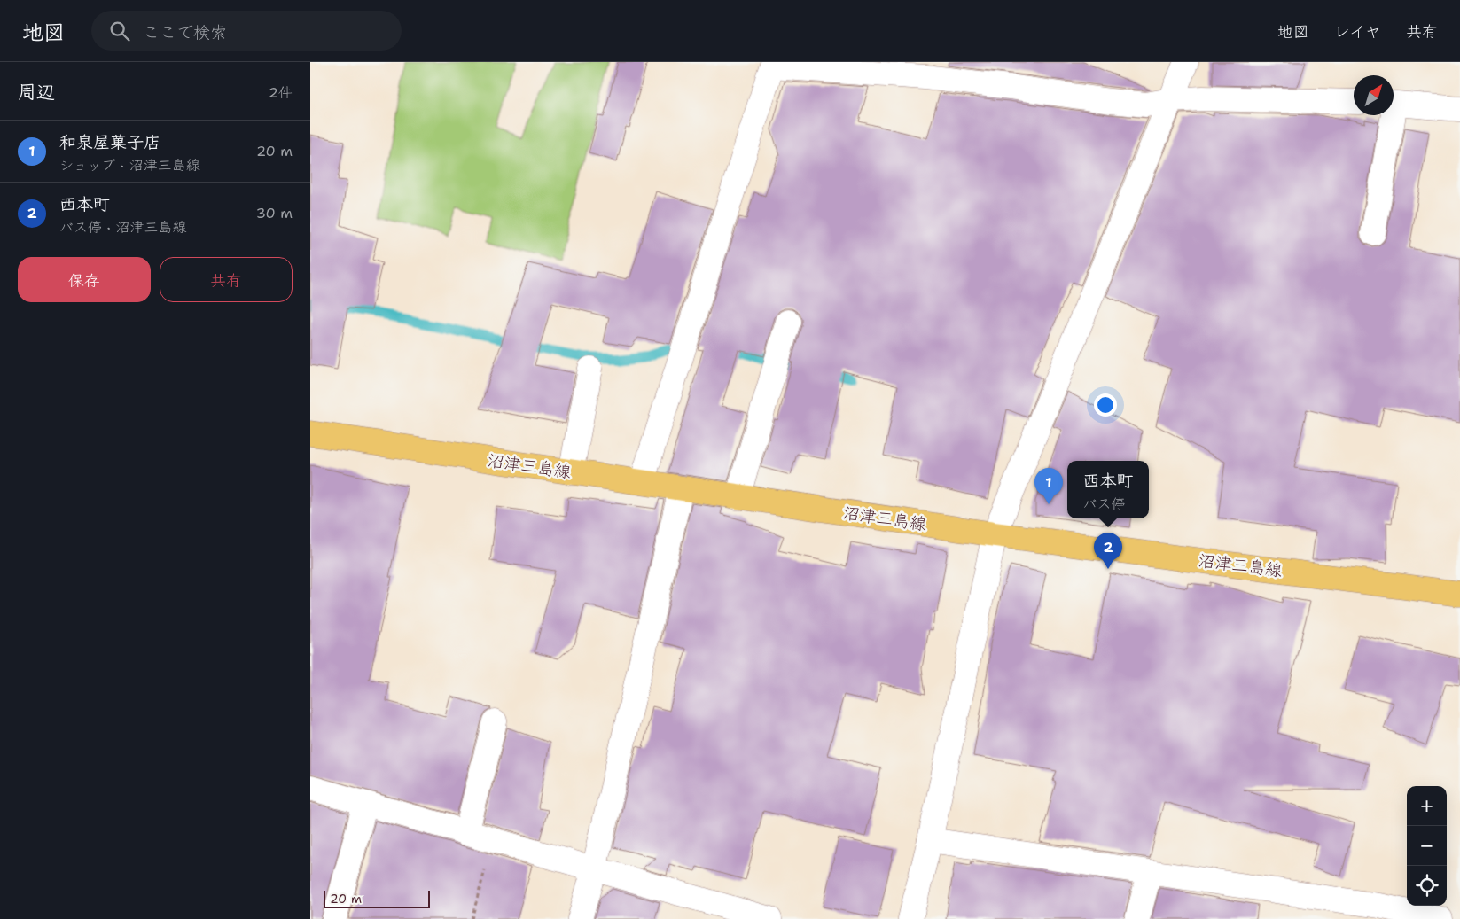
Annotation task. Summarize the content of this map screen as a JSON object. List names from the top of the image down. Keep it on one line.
{"streets":{"main road":["沼津三島線"]},"scale_bar":"20 m","north":"top right","page":{"header":"地図","search":"ここで検索","nav":["地図","レイヤ","共有"],"heading":["周辺","2件"],"list":[{"mark":"1","name":"和泉屋菓子店","note":"ショップ · 沼津三島線","value":"20 m"},{"mark":"2","name":"西本町","note":"バス停 · 沼津三島線","value":"30 m"}],"buttons":["保存","共有"],"popup":["西本町","バス停"],"pins":["1","2"],"map_buttons":["+","−"],"scale":"20 m"}}
